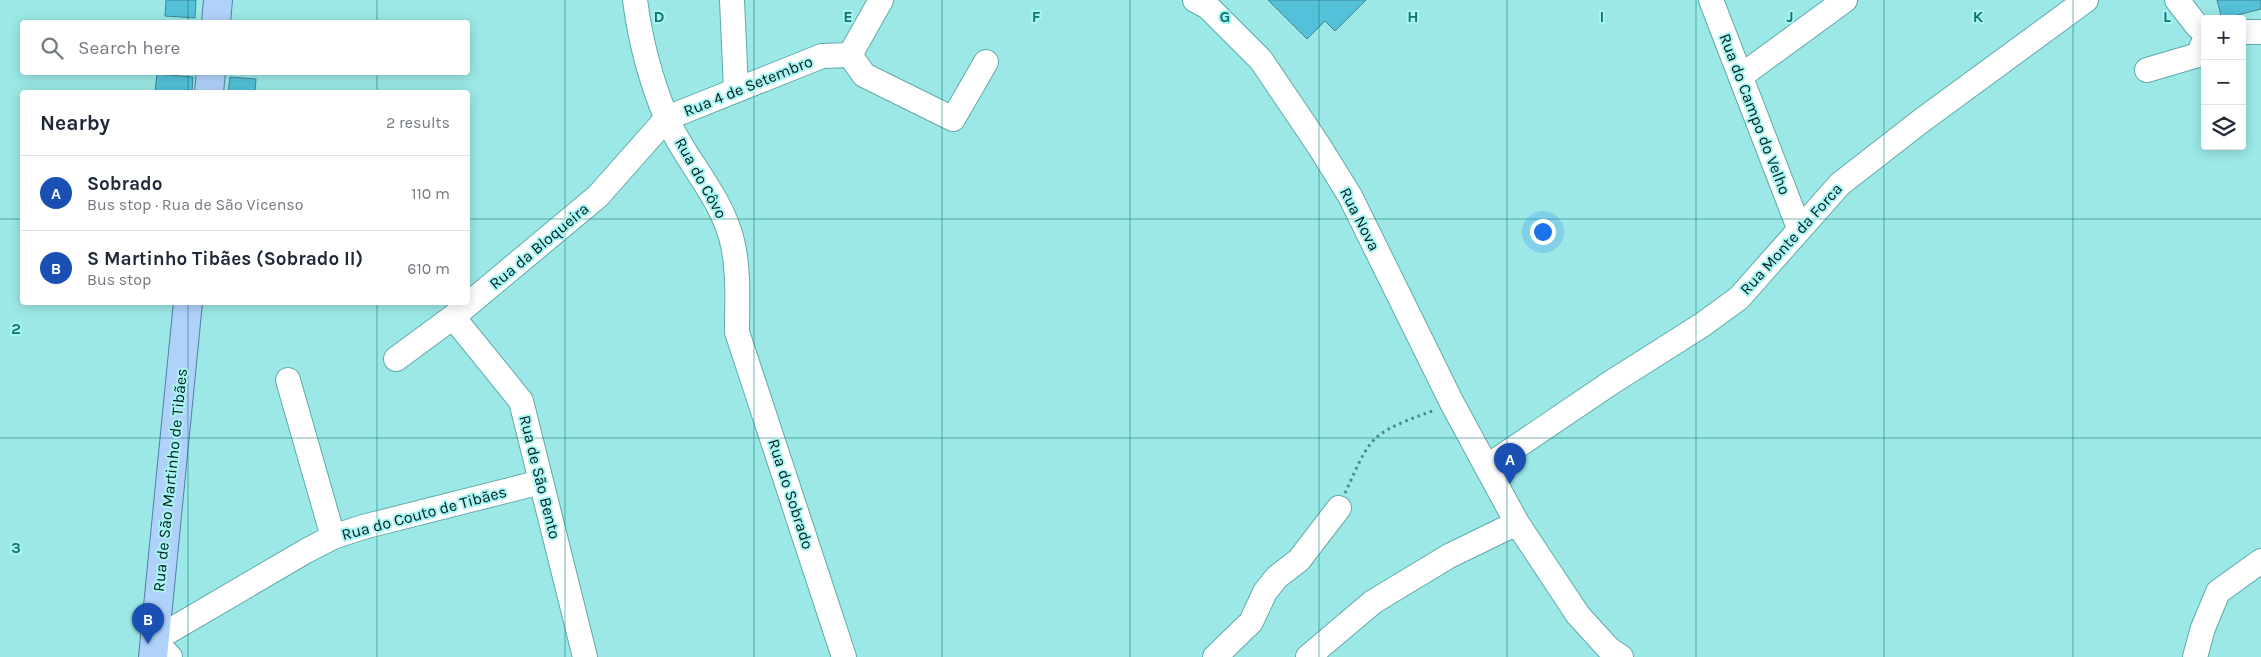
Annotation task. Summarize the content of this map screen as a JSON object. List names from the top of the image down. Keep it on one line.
{"streets":{"main road":["Rua de São Martinho de Tibães"],"street":["Rua 4 de Setembro","Rua do Campo do Velho","Rua do Côvo","Rua Nova","Rua Monte da Forca","Rua da Bloqueira","Rua de São Bento","Rua do Sobrado","Rua do Couto de Tibães"]},"crossings":[["Rua 4 de Setembro","Rua do Côvo"],["Rua 4 de Setembro","Rua da Bloqueira"],["Rua do Campo do Velho","Rua Monte da Forca"],["Rua do Côvo","Rua da Bloqueira"],["Rua do Côvo","Rua do Sobrado"],["Rua Nova","Rua Monte da Forca"],["Rua da Bloqueira","Rua de São Bento"],["Rua de São Bento","Rua do Couto de Tibães"],["Rua de São Martinho de Tibães","Rua do Couto de Tibães"]],"page":{"map_buttons":["+","−"],"search":"Search here","heading":["Nearby","2 results"],"list":[{"mark":"A","name":"Sobrado","note":"Bus stop · Rua de São Vicenso","value":"110 m"},{"mark":"B","name":"S Martinho Tibães (Sobrado II)","note":"Bus stop","value":"610 m"}],"pins":["A","B"]},"grid":{"columns":["D","E","F","G","H","I","J","K","L"],"rows":["2","3"]}}
